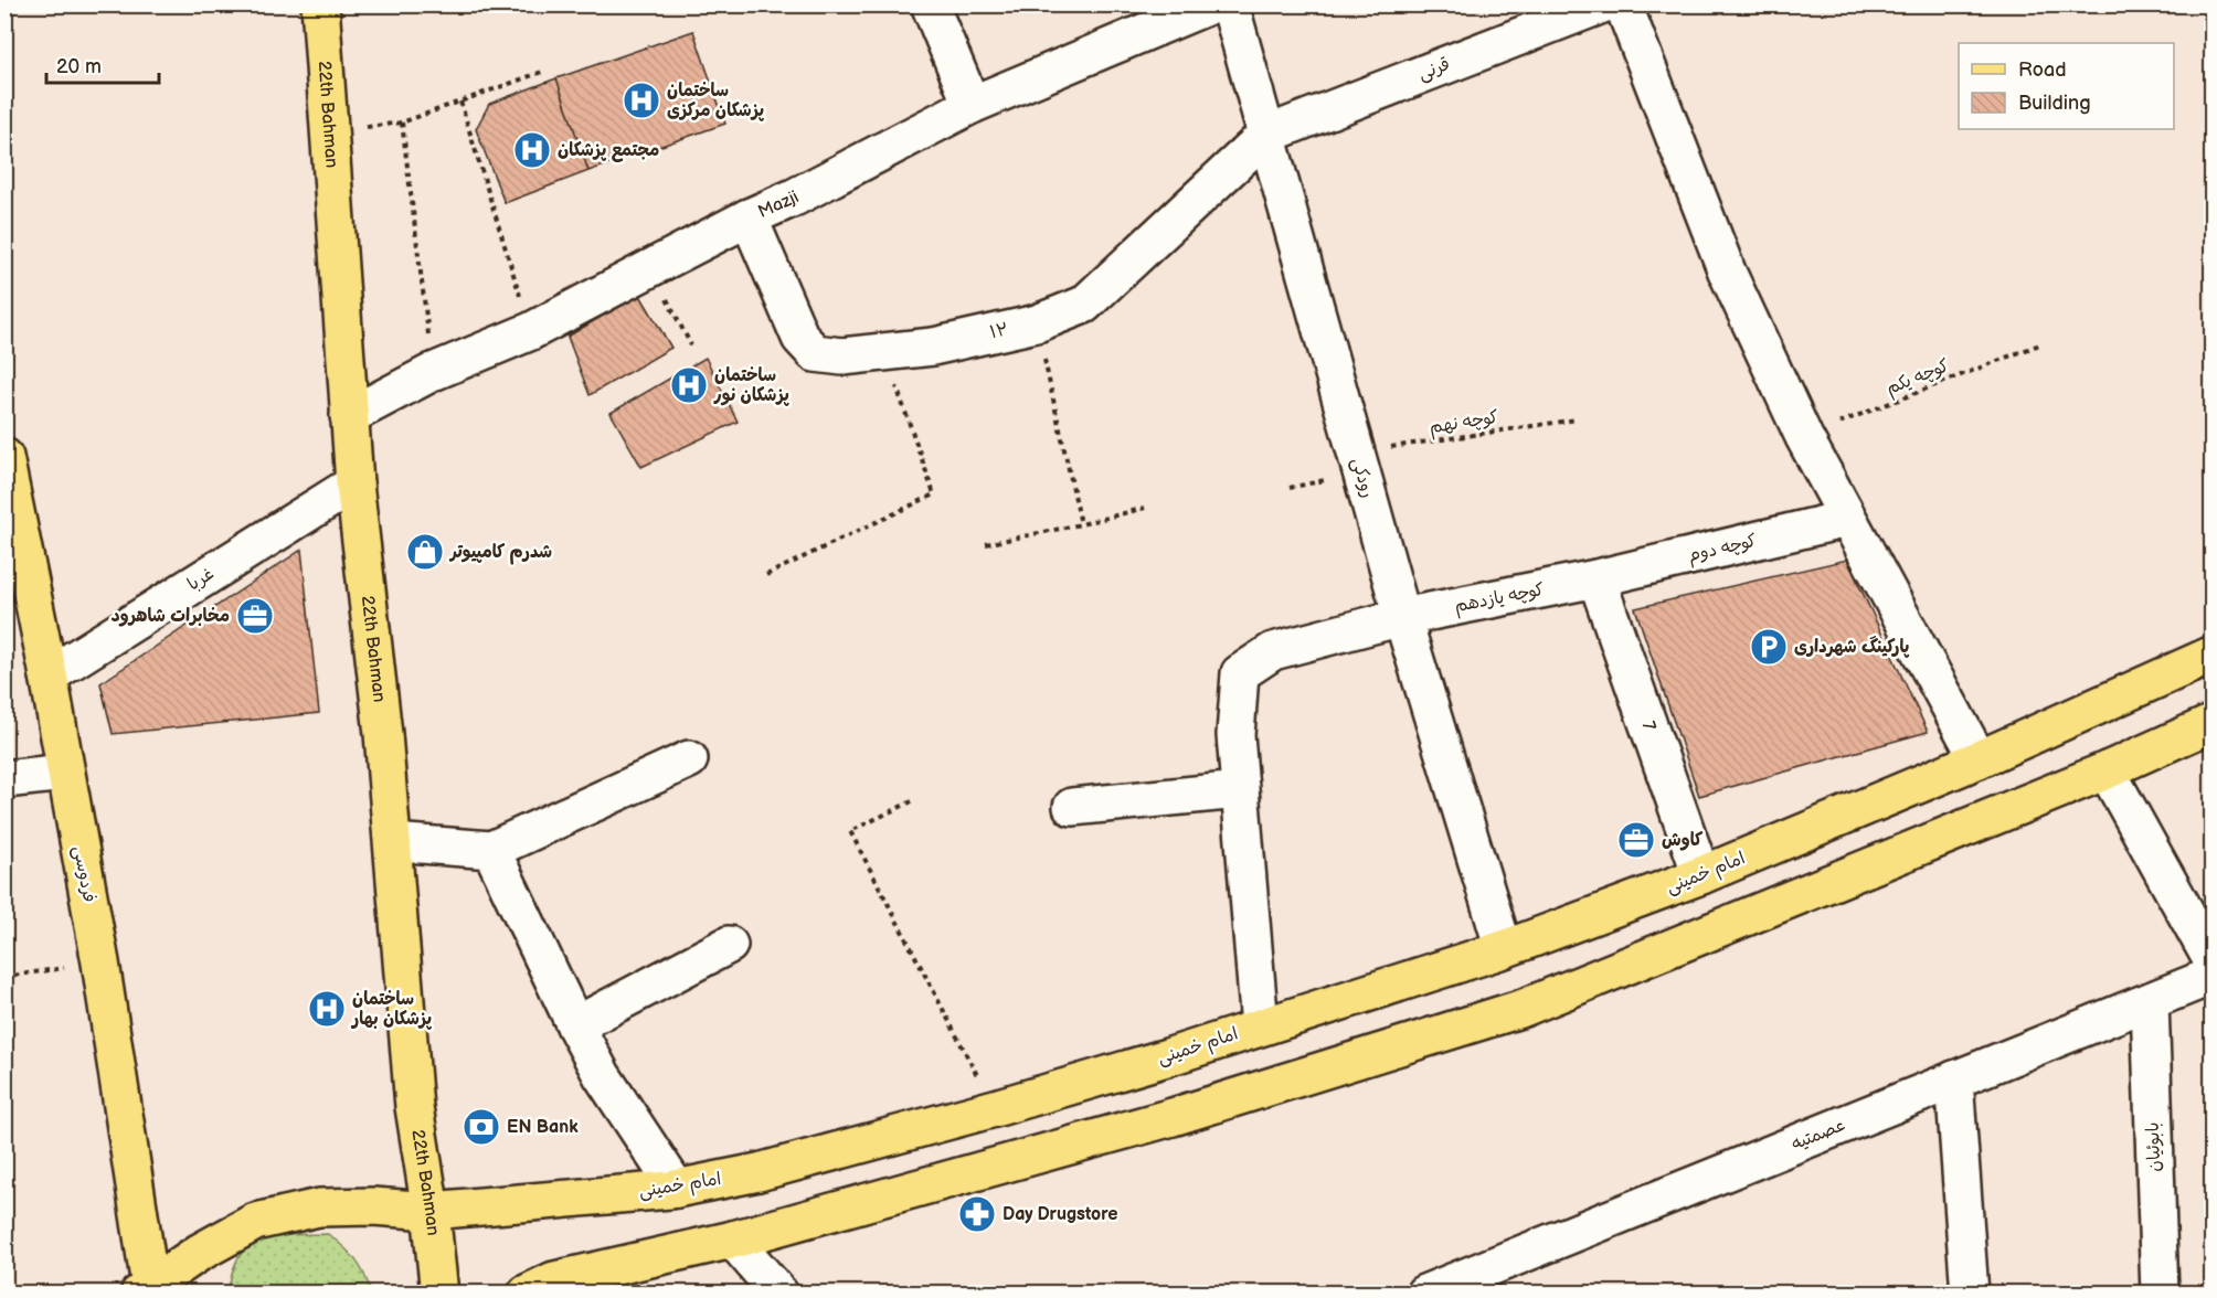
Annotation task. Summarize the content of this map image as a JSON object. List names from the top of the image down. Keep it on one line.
{"streets":{"main road":["22th Bahman","امام خمینی","فردوسی"],"street":["قرنی","Mazji","۱۲","رودکی","کوچه دوم","غربا","کوچه یازدهم","7","عصمتیه","بابوئیان"],"path":["کوچه یکم","کوچه نهم"]},"crossings":[["قرنی","۱۲"],["قرنی","رودکی"],["22th Bahman","Mazji"],["22th Bahman","غربا"],["22th Bahman","امام خمینی"],["Mazji","۱۲"],["۱۲","رودکی"],["کوچه نهم","رودکی"],["رودکی","کوچه یازدهم"],["رودکی","امام خمینی"],["کوچه دوم","کوچه یازدهم"],["کوچه دوم","7"],["غربا","فردوسی"],["کوچه یازدهم","7"],["7","امام خمینی"],["امام خمینی","فردوسی"],["عصمتیه","بابوئیان"]],"places":{"hospital":["ساختمان پزشکان مرکزی","مجتمع پزشکان","ساختمان پزشکان نور","ساختمان پزشکان بهار"],"shop":["شدرم کامپیوتر"],"office":["مخابرات شاهرود","کاوش"],"parking":["پارکینگ شهرداری"],"bank":["EN Bank"],"pharmacy":["Day Drugstore"]},"legend":["Road","Building"],"scale_bar":"20 m"}
